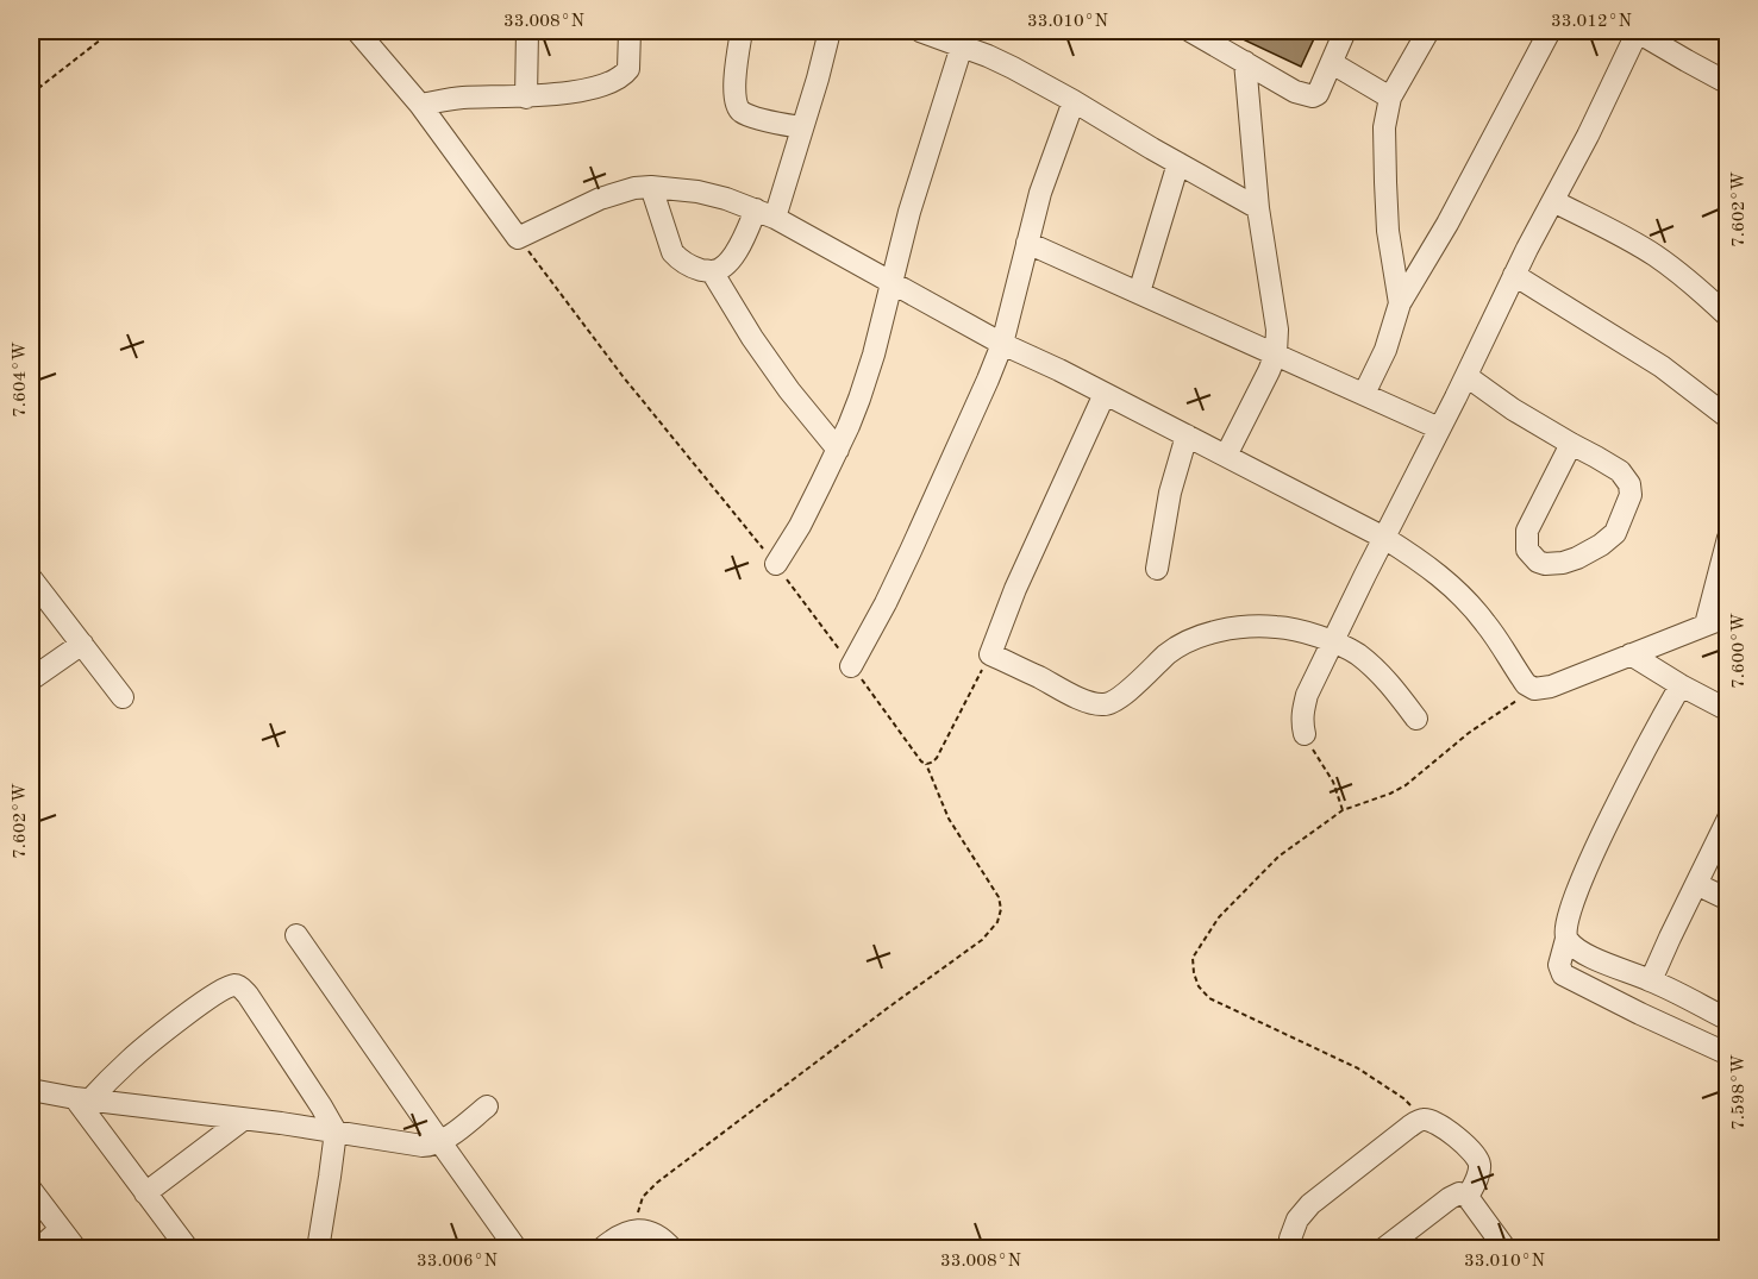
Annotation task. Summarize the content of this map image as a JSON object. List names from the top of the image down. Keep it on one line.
{"coordinates":["33.008°N","33.010°N","33.012°N","7.602°W","7.604°W","7.600°W","7.598°W","33.006°N"]}
